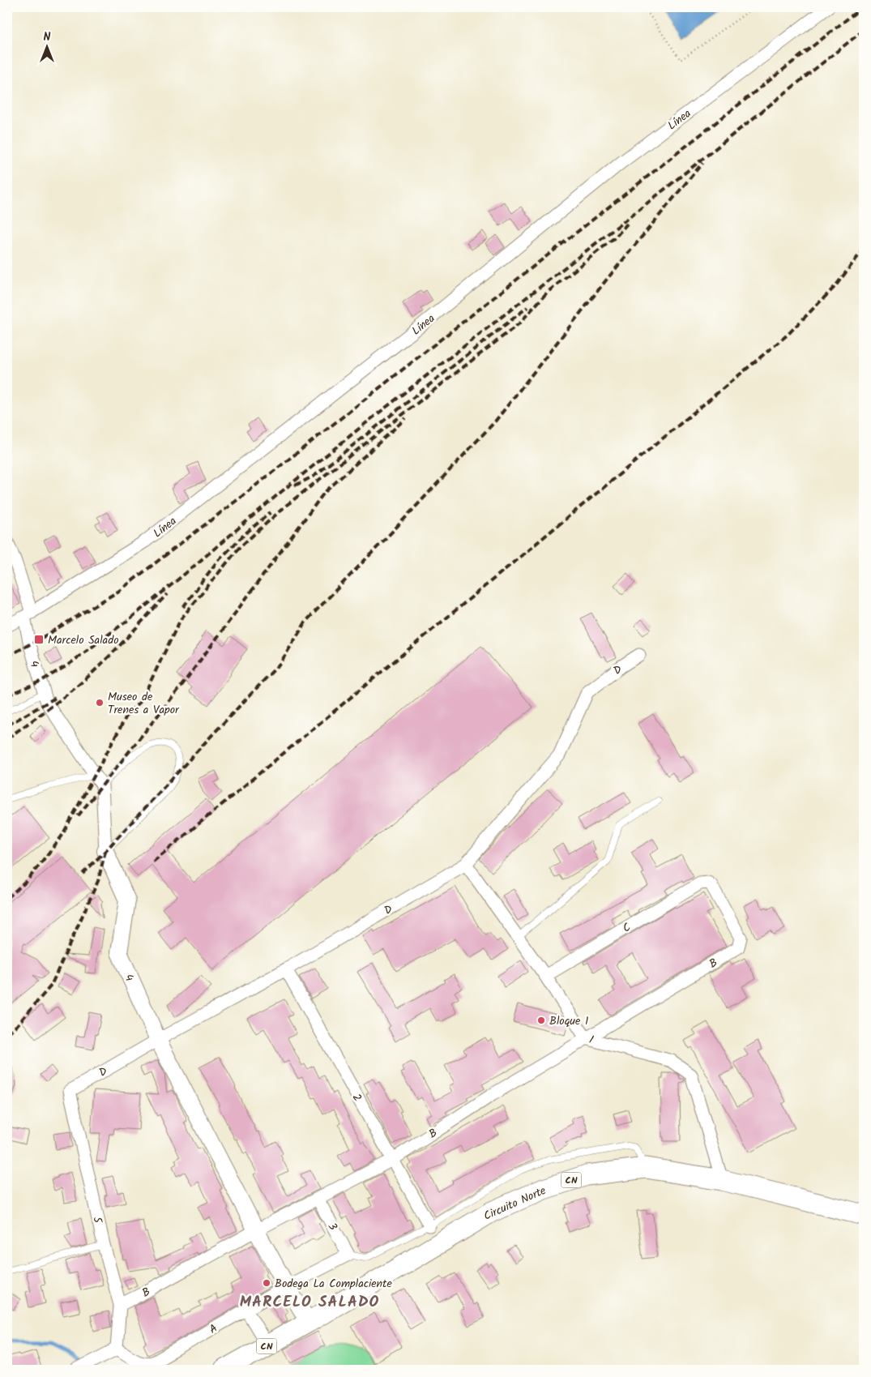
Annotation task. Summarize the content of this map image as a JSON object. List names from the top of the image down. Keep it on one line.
{"streets":{"main road":["CN","Circuito Norte"],"street":["Línea","4","D","C","B","1","2","5","3","A"]},"crossings":[["Línea","4"],["4","D"],["4","B"],["4","Circuito Norte"],["4","A"],["D","1"],["D","2"],["D","5"],["C","B"],["C","1"],["B","1"],["B","2"],["B","5"],["B","3"],["1","Circuito Norte"],["5","A"],["3","A"]],"districts":["MARCELO SALADO"],"places":{"transit":["Marcelo Salado"],"other":["Museo de Trenes a Vapor","Bloque 1","Bodega La Complaciente"]},"north":"top"}
